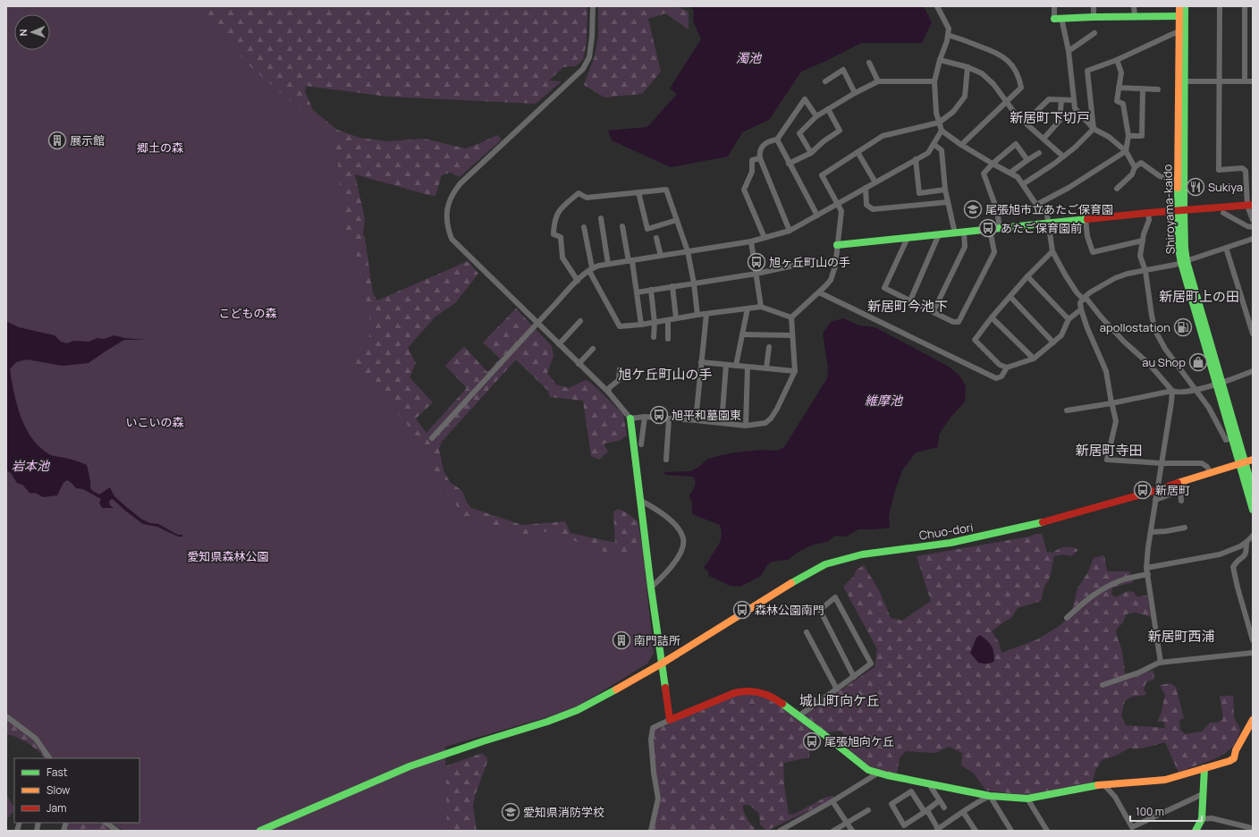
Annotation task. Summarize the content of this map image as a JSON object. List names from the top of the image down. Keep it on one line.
{"streets":{"street":["Shiroyama-kaido","Chuo-dori"]},"crossings":[["Shiroyama-kaido","Chuo-dori"]],"districts":["新居町下切戸","新居町上の田","新居町今池下","旭ケ丘町山の手","新居町寺田","新居町西浦","城山町向ケ丘"],"water":["濁池","維摩池","岩本池"],"parks":["郷土の森","こどもの森","いこいの森","愛知県森林公園"],"places":{"building":["展示館","南門詰所"],"restaurant":["Sukiya"],"school or university":["尾張旭市立あたご保育園","愛知県消防学校"],"bus stop":["あたご保育園前","旭ヶ丘町山の手","旭平和墓園東","新居町","森林公園南門","尾張旭向ケ丘"],"fuel station":["apollostation"],"shop":["au Shop"]},"legend":["Fast","Slow","Jam"],"scale_bar":"100 m","north":"left"}
